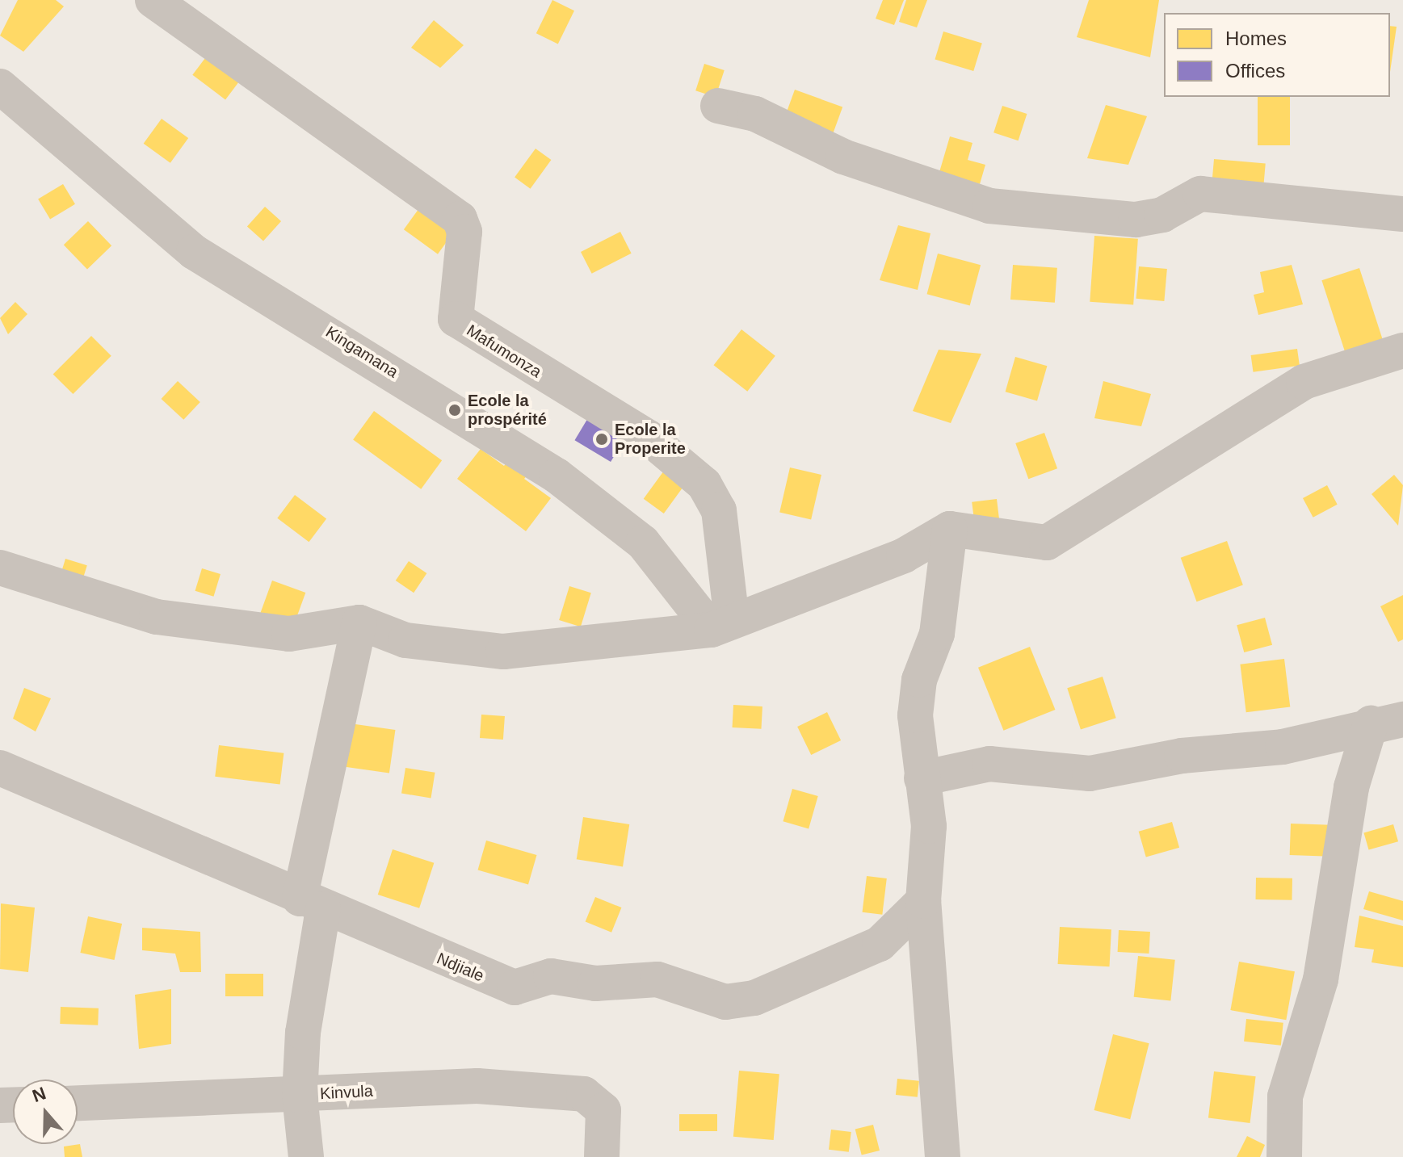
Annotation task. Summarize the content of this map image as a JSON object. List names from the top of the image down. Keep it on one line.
{"streets":{"street":["Mafumonza","Kingamana","Ndjiale","Kinvula"]},"crossings":[["Mafumonza","Kingamana"]],"places":["Ecole la prospérité","Ecole la Properite"],"legend":["Homes","Offices"],"north":"top"}
